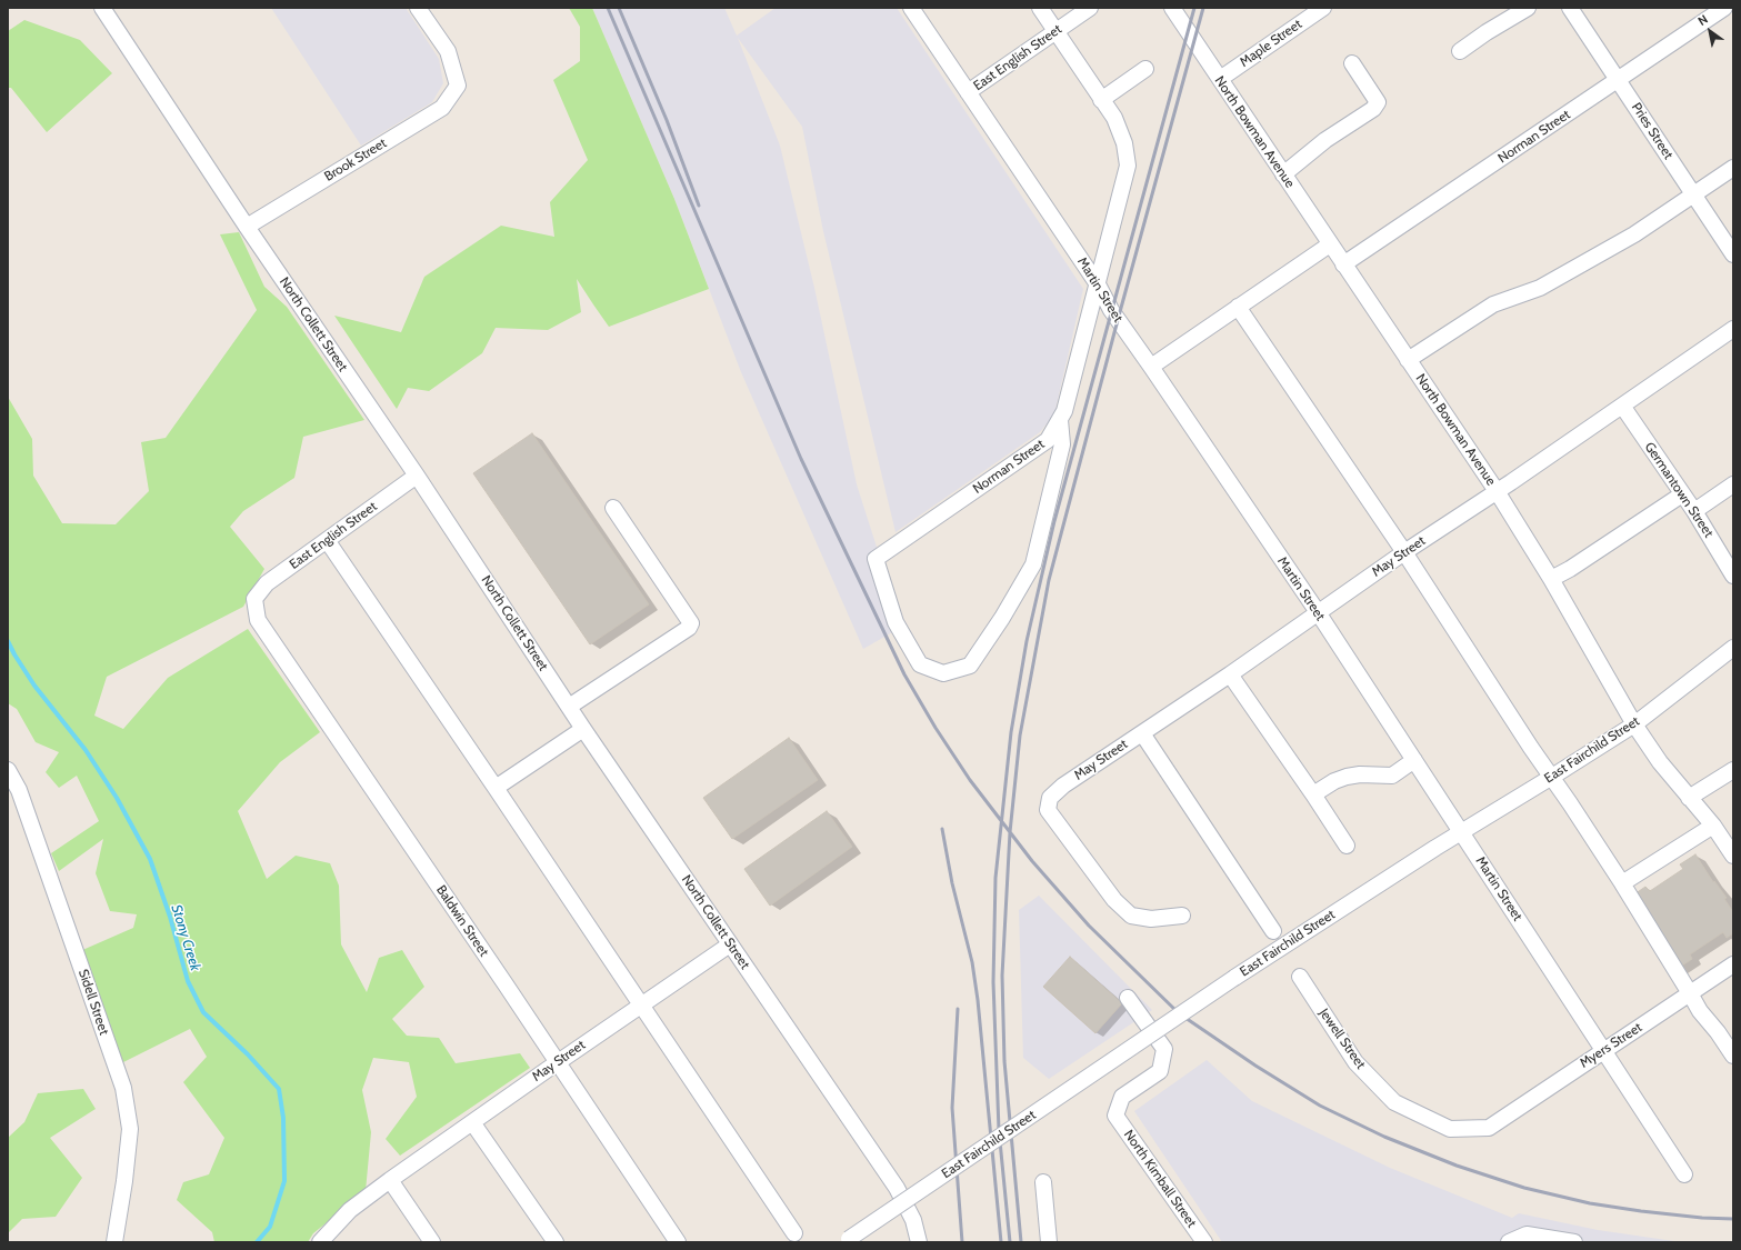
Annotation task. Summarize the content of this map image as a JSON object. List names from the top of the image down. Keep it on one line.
{"streets":{"street":["Maple Street","East English Street","Pries Street","North Bowman Avenue","Norman Street","Brook Street","Martin Street","North Collett Street","Germantown Street","May Street","East Fairchild Street","Baldwin Street","Sidell Street","Jewell Street","Myers Street","North Kimball Street"]},"crossings":[["Maple Street","North Bowman Avenue"],["East English Street","Norman Street"],["East English Street","Martin Street"],["East English Street","North Collett Street"],["East English Street","Baldwin Street"],["Pries Street","Norman Street"],["North Bowman Avenue","Norman Street"],["North Bowman Avenue","May Street"],["North Bowman Avenue","East Fairchild Street"],["Norman Street","Martin Street"],["Brook Street","North Collett Street"],["Martin Street","May Street"],["Martin Street","East Fairchild Street"],["Martin Street","Myers Street"],["North Collett Street","May Street"],["Germantown Street","May Street"],["May Street","Baldwin Street"],["Jewell Street","Myers Street"]],"water":["Stony Creek"],"north":"top left"}
